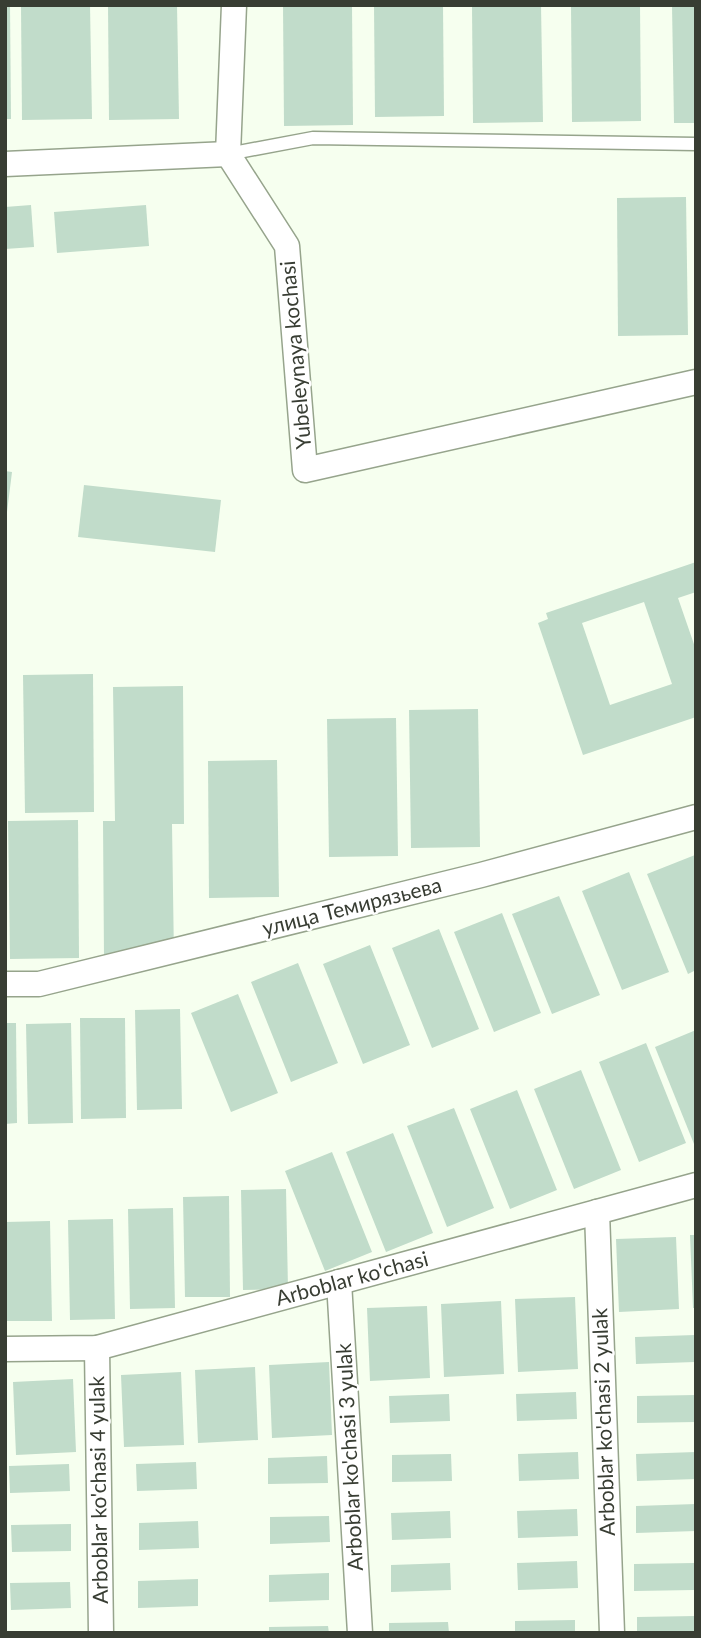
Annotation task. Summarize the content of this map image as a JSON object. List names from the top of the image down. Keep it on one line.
{"streets":{"street":["Yubeleynaya kochasi","улица Темирязьева","Arboblar ko'chasi","Arboblar ko'chasi 2 yulak","Arboblar ko'chasi 3 yulak","Arboblar ko'chasi 4 yulak"]},"crossings":[["Arboblar ko'chasi","Arboblar ko'chasi 2 yulak"],["Arboblar ko'chasi","Arboblar ko'chasi 3 yulak"],["Arboblar ko'chasi","Arboblar ko'chasi 4 yulak"]]}
